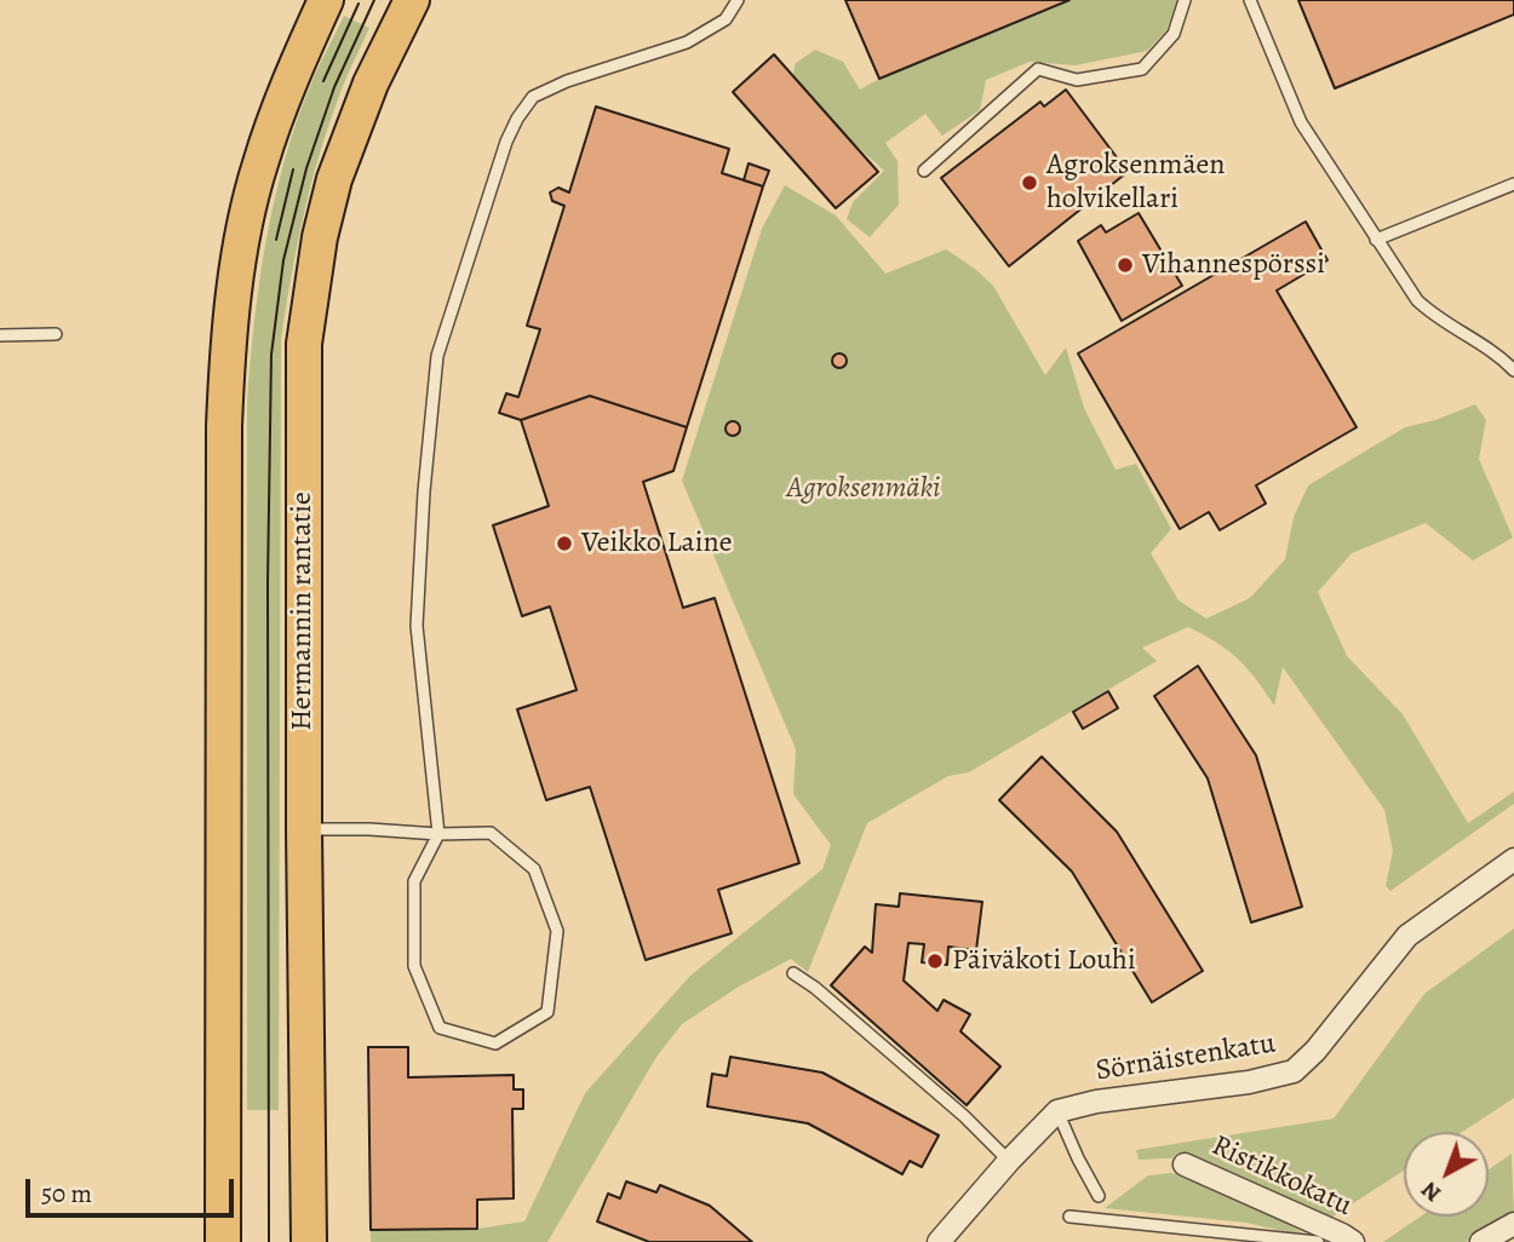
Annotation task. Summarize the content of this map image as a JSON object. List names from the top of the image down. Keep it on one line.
{"streets":{"main road":["Hermannin rantatie"],"street":["Sörnäistenkatu","Ristikkokatu"]},"parks":["Agroksenmäki"],"places":["Agroksenmäen holvikellari","Vihannespörssi","Veikko Laine","Päiväkoti Louhi"],"scale_bar":"50 m","north":"bottom left"}
